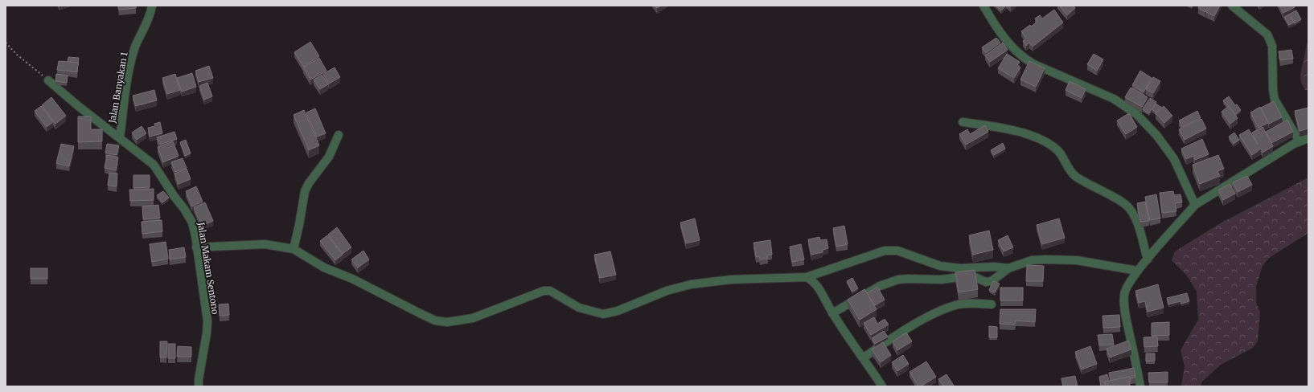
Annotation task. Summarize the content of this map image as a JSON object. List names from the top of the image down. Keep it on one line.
{"streets":{"street":["Jalan Banyakan 1","Jalan Makam Sentono"]},"crossings":[["Jalan Banyakan 1","Jalan Makam Sentono"]]}
